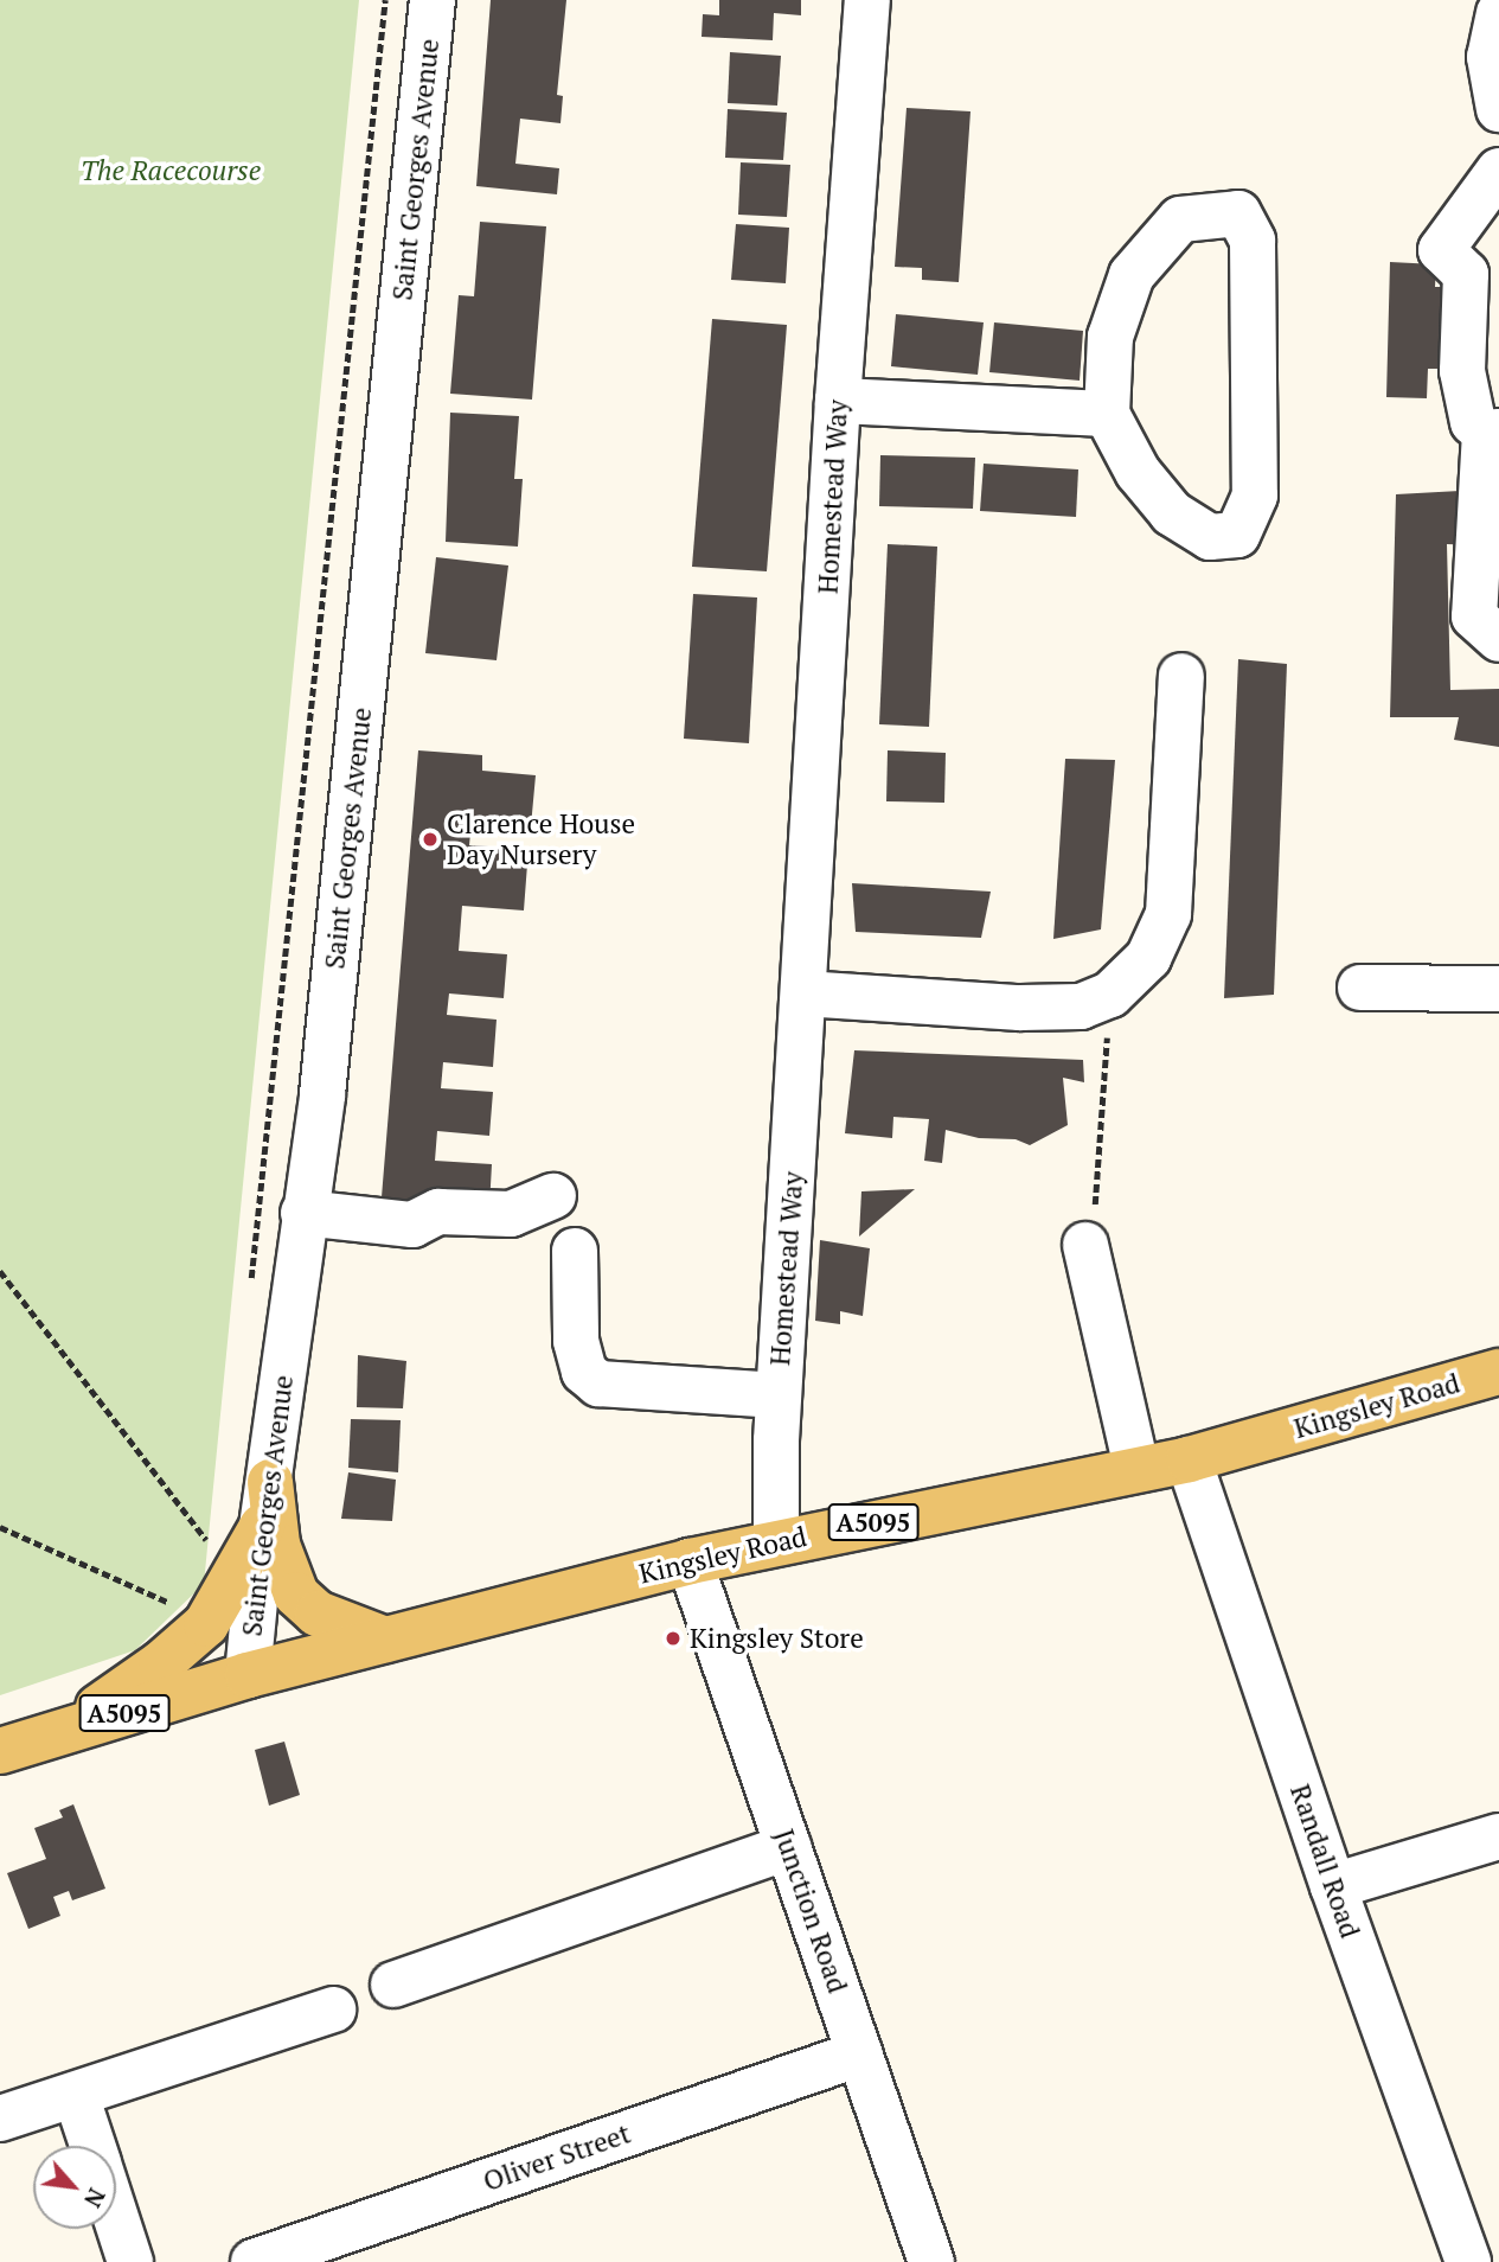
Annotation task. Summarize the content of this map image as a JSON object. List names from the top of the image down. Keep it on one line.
{"streets":{"main road":["Kingsley Road","A5095"],"street":["Saint Georges Avenue","Homestead Way","Randall Road","Junction Road","Oliver Street"]},"crossings":[["Saint Georges Avenue","Kingsley Road"],["Homestead Way","Kingsley Road"],["Kingsley Road","Randall Road"],["Kingsley Road","Junction Road"],["Junction Road","Oliver Street"]],"parks":["The Racecourse"],"places":["Clarence House Day Nursery","Kingsley Store"],"north":"bottom right"}
